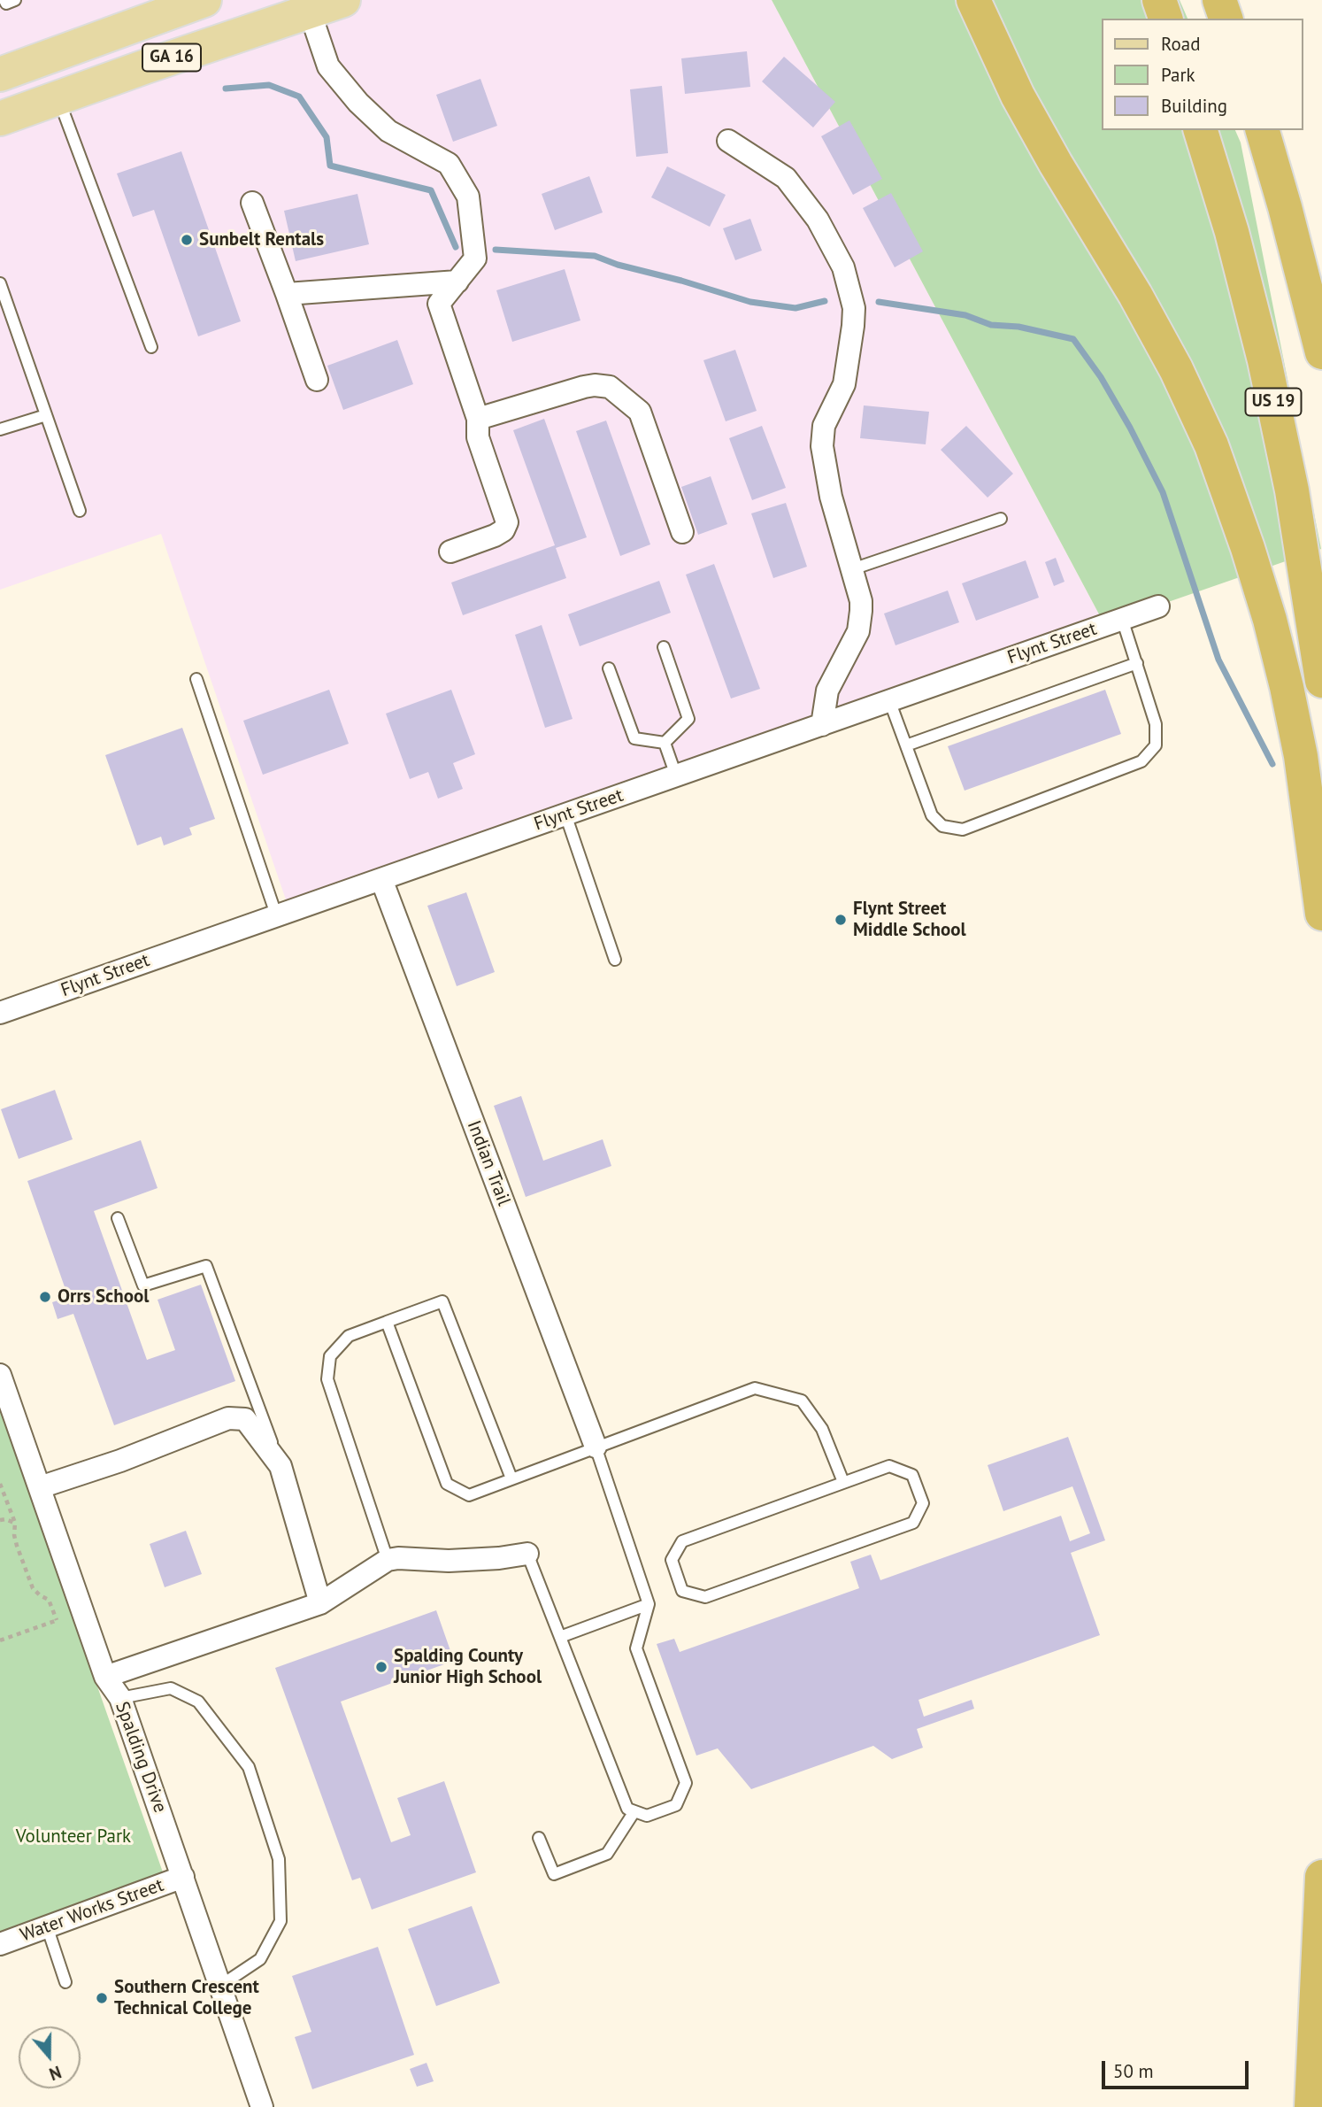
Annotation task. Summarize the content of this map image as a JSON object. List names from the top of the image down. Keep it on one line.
{"streets":{"highway":["US 19"],"main road":["GA 16"],"street":["Flynt Street","Indian Trail","Spalding Drive","Water Works Street"]},"crossings":[["Flynt Street","Indian Trail"],["Spalding Drive","Water Works Street"]],"parks":["Volunteer Park"],"places":["Sunbelt Rentals","Flynt Street Middle School","Orrs School","Spalding County Junior High School","Southern Crescent Technical College"],"legend":["Road","Park","Building"],"scale_bar":"50 m","north":"bottom"}
